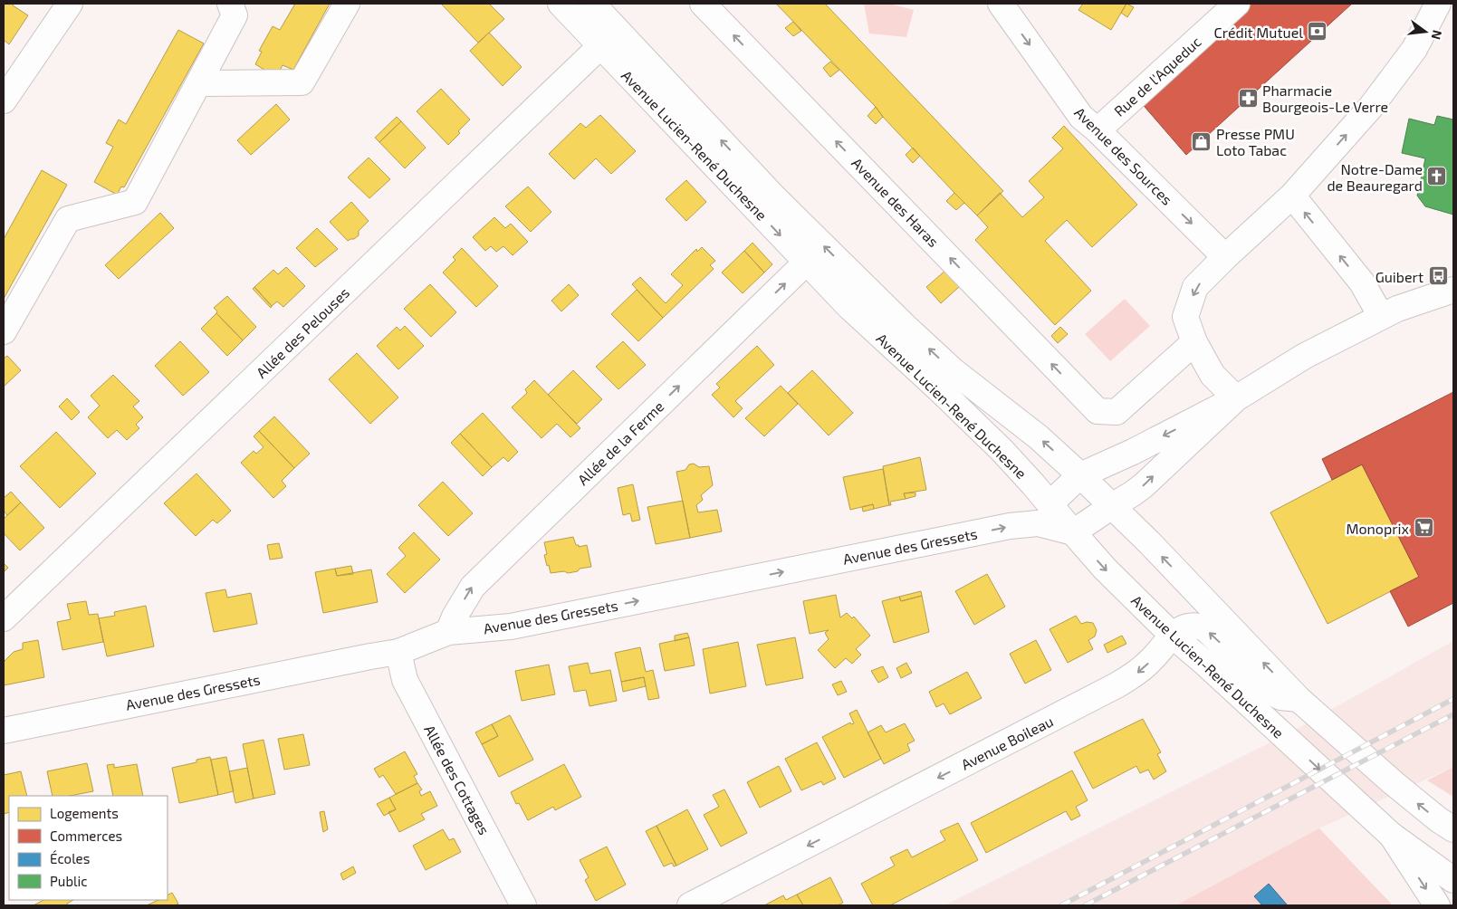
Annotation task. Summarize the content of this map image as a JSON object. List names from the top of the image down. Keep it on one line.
{"streets":{"street":["Rue de l'Aqueduc","Avenue Lucien-René Duchesne","Avenue des Sources","Avenue des Haras","Allée des Pelouses","Allée de la Ferme","Avenue des Gressets","Avenue Boileau","Allée des Cottages"]},"crossings":[["Rue de l'Aqueduc","Avenue des Sources"],["Avenue Lucien-René Duchesne","Allée des Pelouses"],["Avenue Lucien-René Duchesne","Allée de la Ferme"],["Avenue Lucien-René Duchesne","Avenue des Gressets"],["Avenue Lucien-René Duchesne","Avenue Boileau"],["Allée de la Ferme","Avenue des Gressets"],["Avenue des Gressets","Allée des Cottages"]],"one_way":["Avenue des Sources","Avenue des Haras","Allée de la Ferme","Avenue des Gressets"],"places":{"bank":["Crédit Mutuel"],"pharmacy":["Pharmacie Bourgeois-Le Verre"],"shop":["Presse PMU Loto Tabac"],"church":["Notre-Dame de Beauregard"],"bus stop":["Guibert"],"supermarket":["Monoprix"]},"legend":["Logements","Commerces","Écoles","Public"],"north":"right"}
